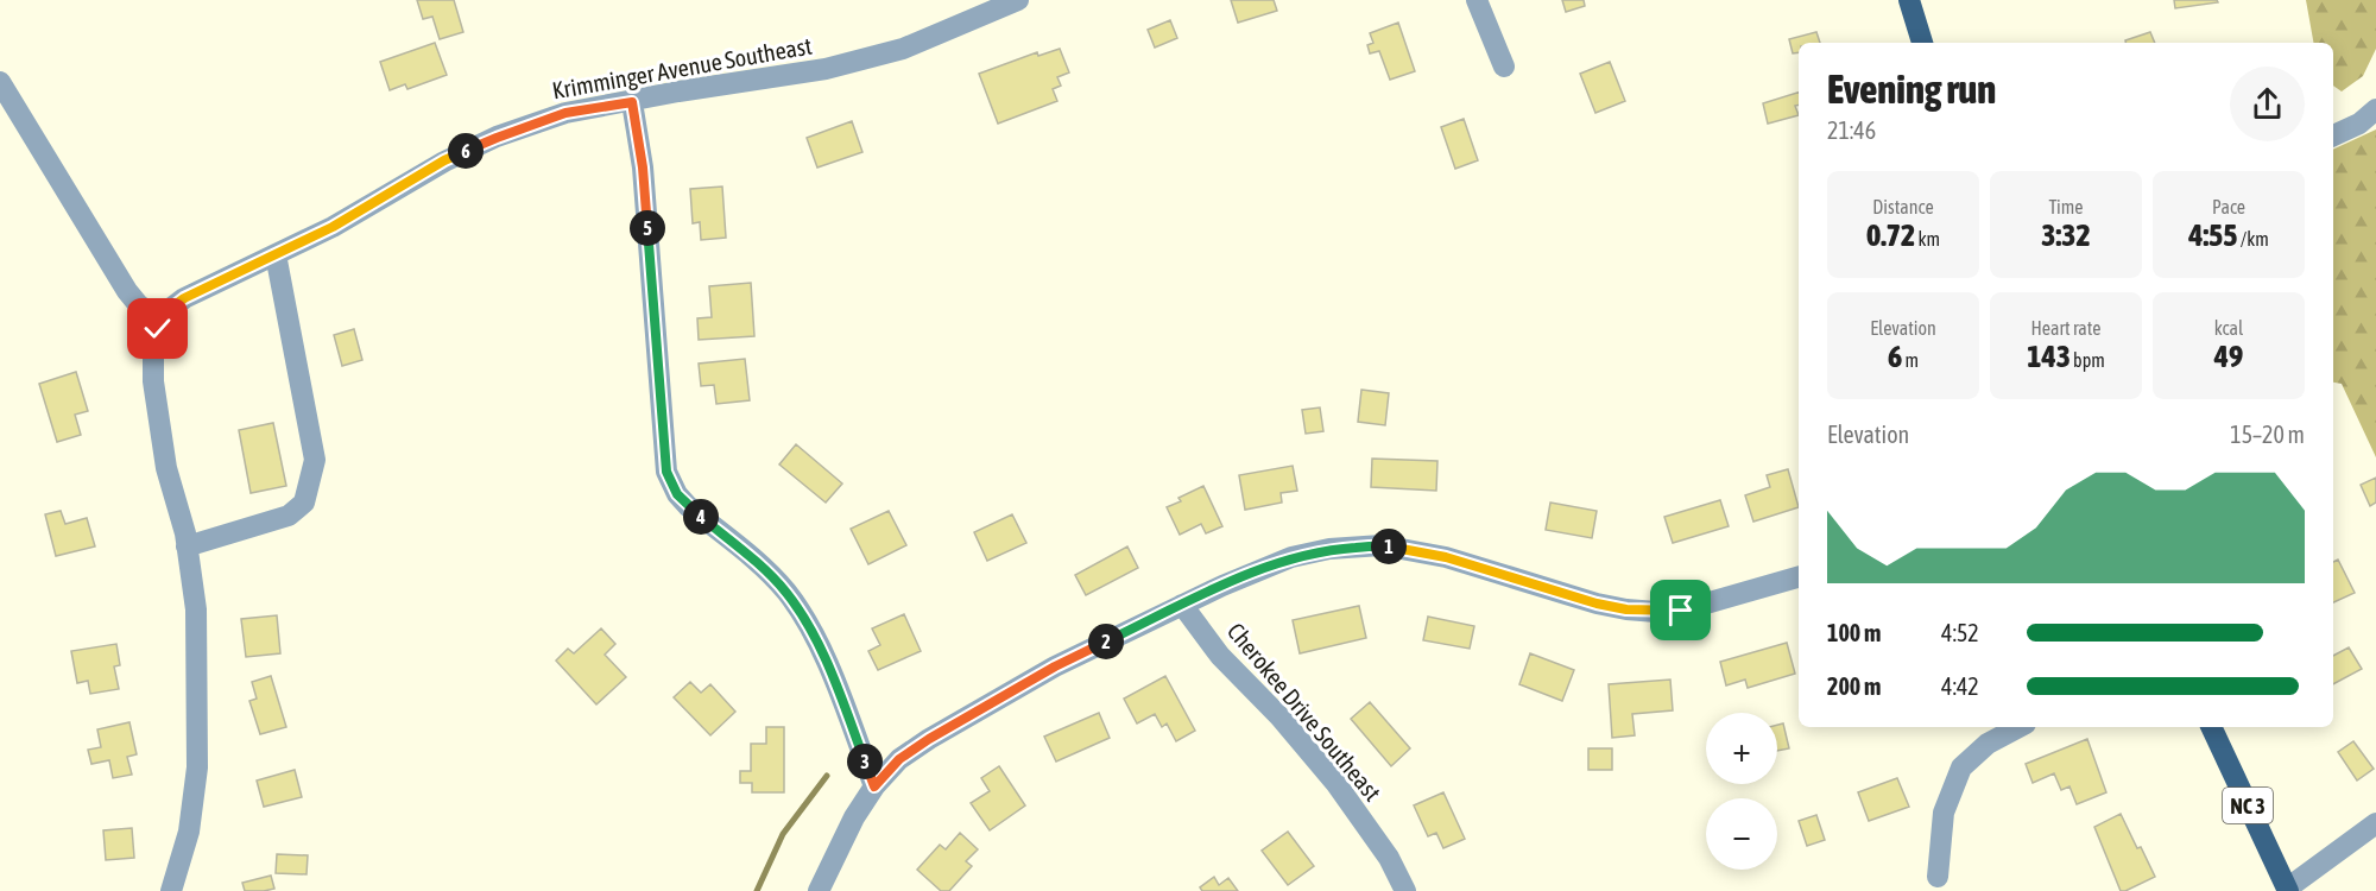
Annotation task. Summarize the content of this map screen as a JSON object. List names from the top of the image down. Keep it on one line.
{"streets":{"main road":["NC 3"],"street":["Krimminger Avenue Southeast","Cherokee Drive Southeast"]},"page":{"heading":["Evening run","21:46"],"pins":["6","5","4","1","2","3"],"stats":[["Distance","0.72 km"],["Time","3:32"],["Pace","4:55 /km"],["Elevation","6 m"],["Heart rate","143 bpm"],["kcal","49"]],"chart":["Elevation","15–20 m"],"list":[{"name":"100 m","note":"4:52"},{"name":"200 m","note":"4:42"}],"map_buttons":["+","−"]}}
